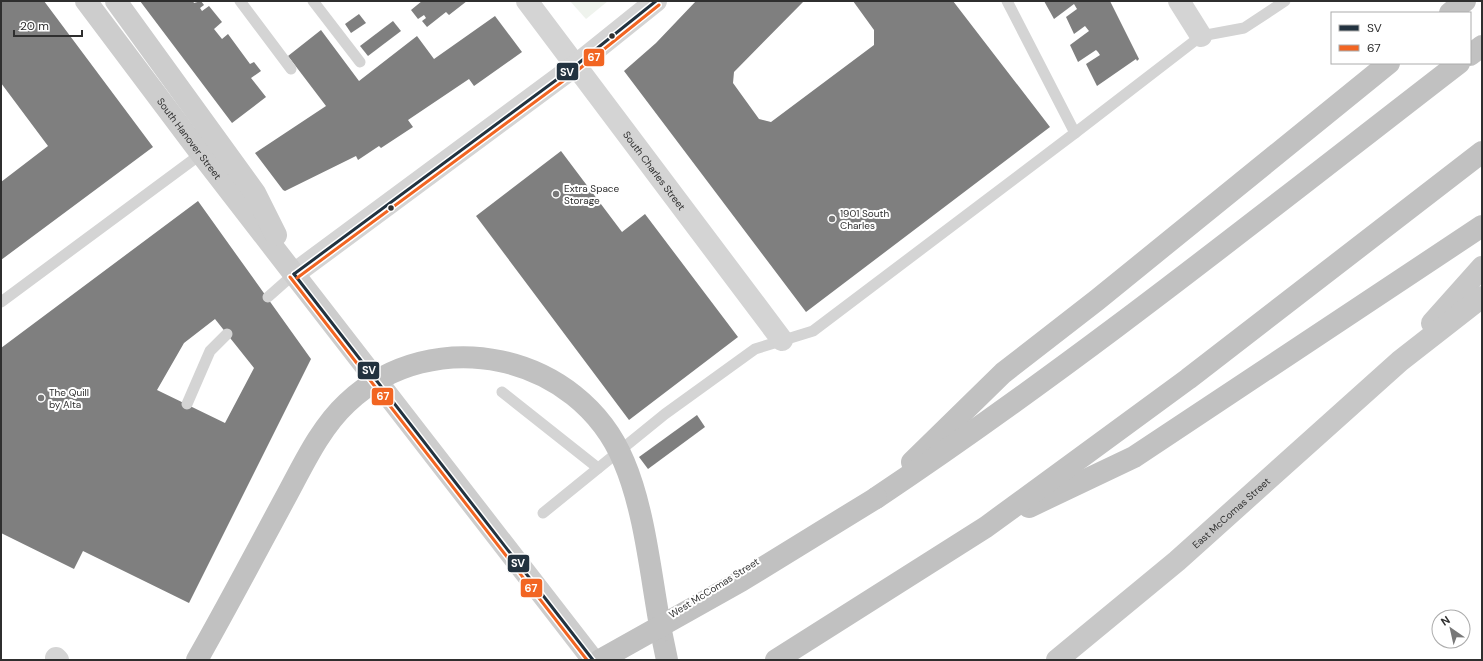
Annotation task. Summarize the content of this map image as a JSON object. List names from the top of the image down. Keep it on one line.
{"streets":{"main road":["South Hanover Street","East McComas Street"],"street":["South Charles Street","West McComas Street"]},"places":["Extra Space Storage","1901 South Charles","The Quill by Alta"],"lines":["transit line SV","transit line 67"],"legend":["SV","67"],"scale_bar":"20 m","north":"top left"}
